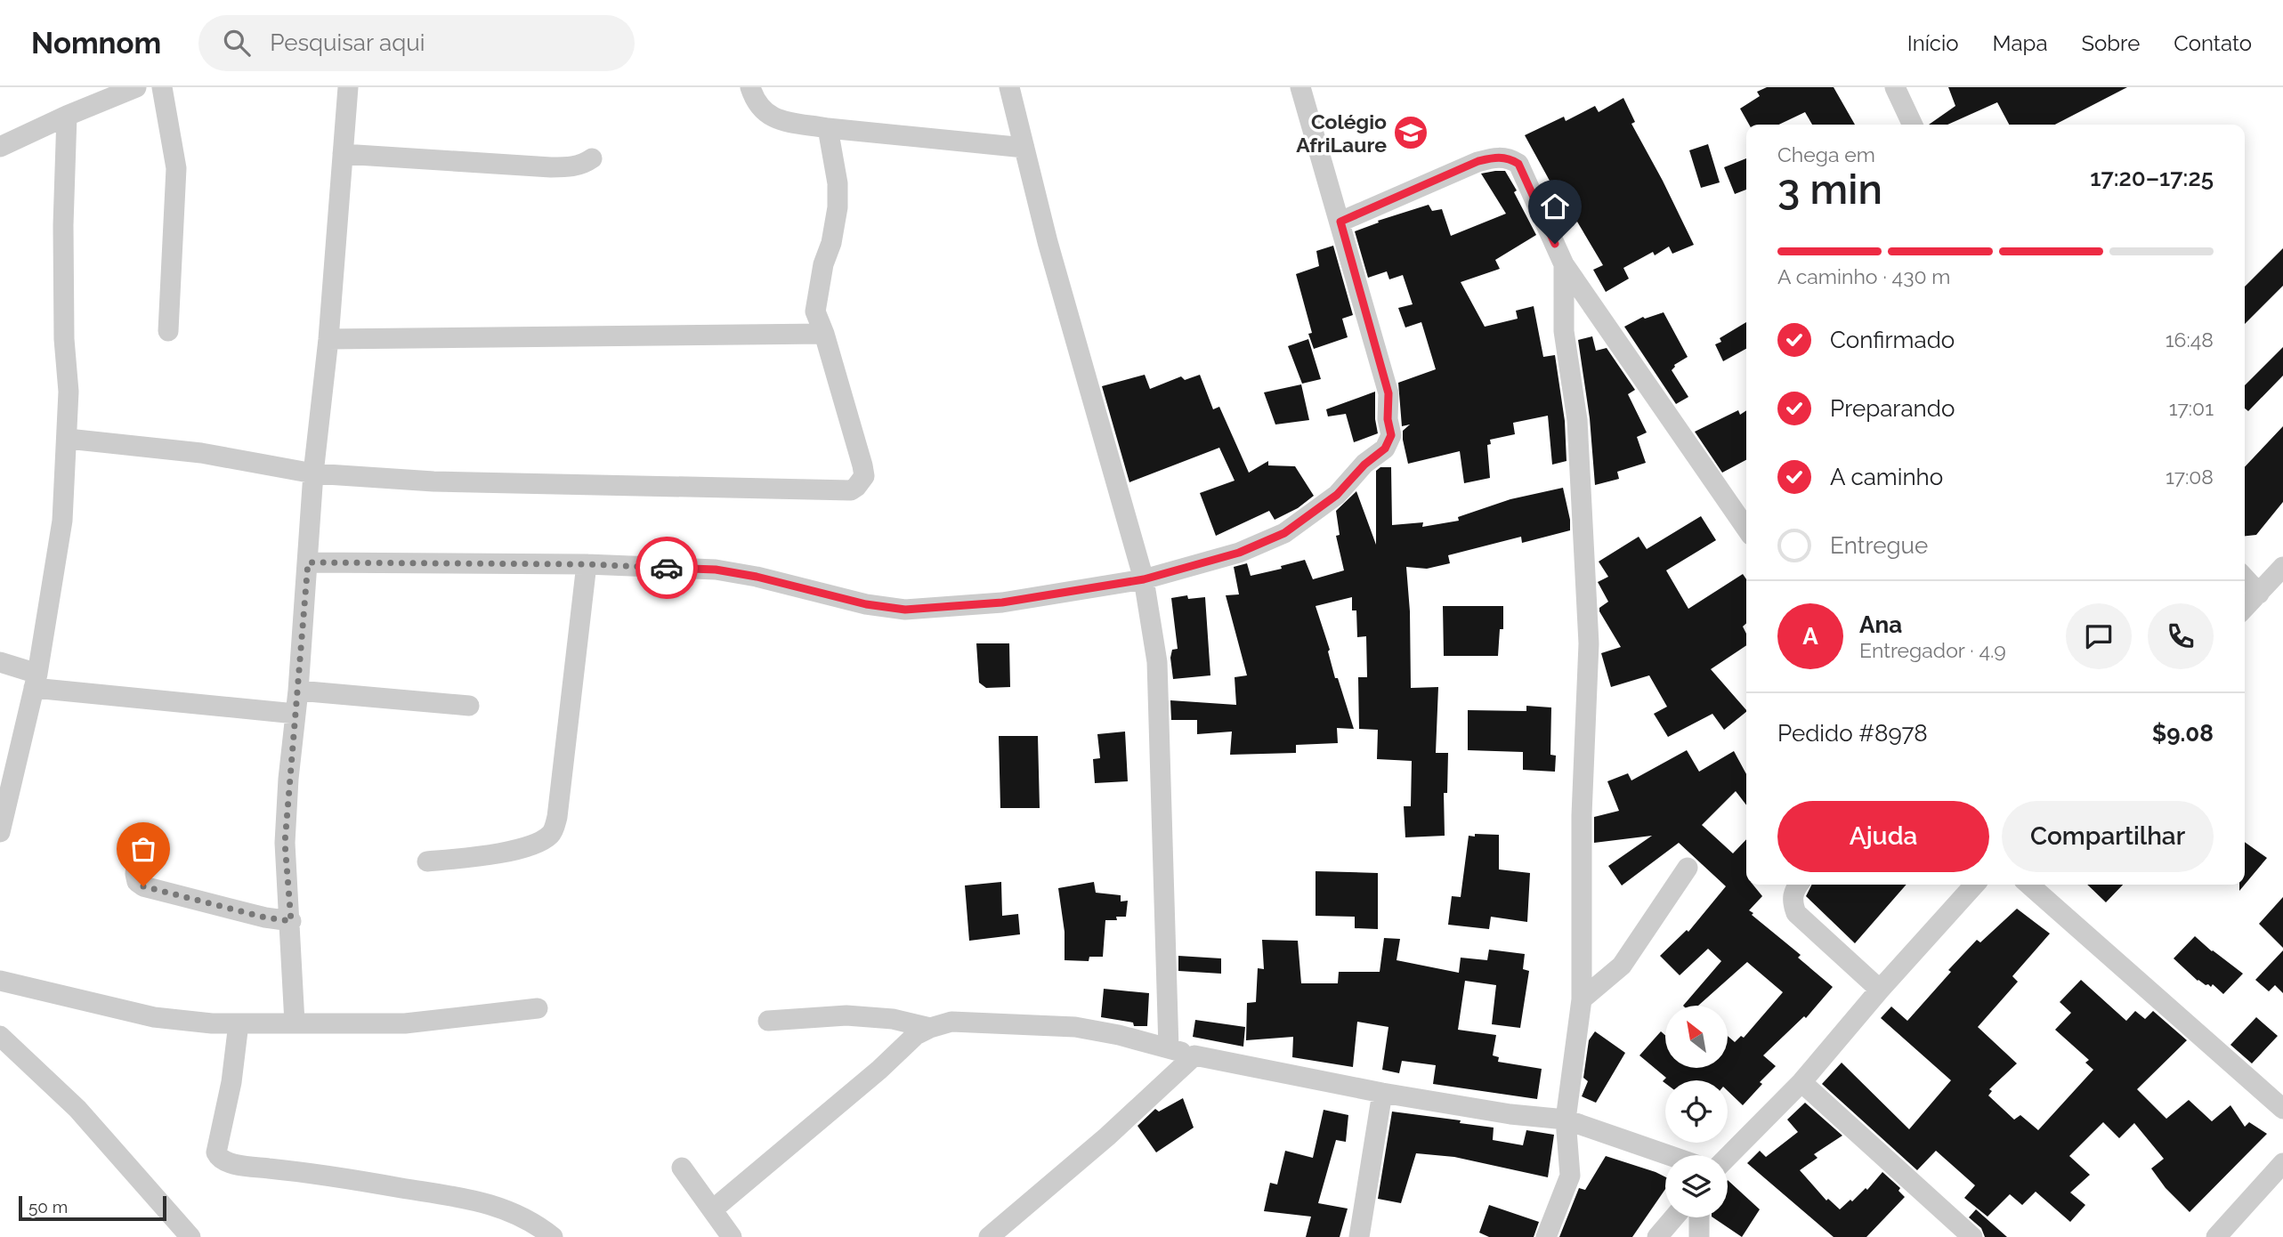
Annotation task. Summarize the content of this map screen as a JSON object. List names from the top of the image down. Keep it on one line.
{"places":{"school or university":["Colégio AfriLaure"]},"scale_bar":"50 m","north":"top left","page":{"header":"Nomnom","search":"Pesquisar aqui","nav":["Início","Mapa","Sobre","Contato"],"heading":["3 min","Chega em","17:20–17:25"],"panel":["Ana","Entregador · 4.9","Pedido #8978","$9.08"],"bar":"A caminho · 430 m","list":[["Confirmado","16:48"],["Preparando","17:01"],["A caminho","17:08"],"Entregue"],"round":"A","buttons":["Ajuda","Compartilhar"],"scale":"50 m"}}
